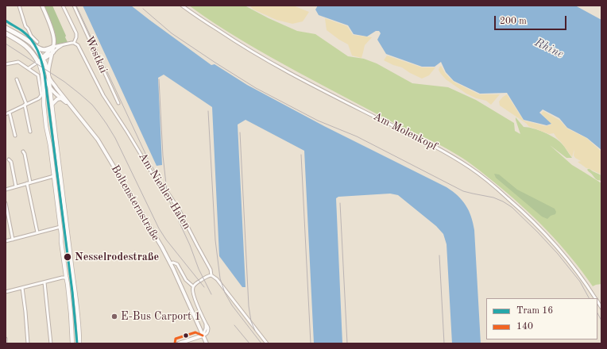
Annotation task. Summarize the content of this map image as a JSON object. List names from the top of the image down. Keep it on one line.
{"streets":{"main road":["Boltensternstraße"],"street":["Westkai","Am Molenkopf","Am Niehler Hafen"]},"crossings":[["Westkai","Am Niehler Hafen"]],"water":["Rhine"],"places":["Nesselrodestraße","E-Bus Carport 1"],"lines":["tram line 16","transit line 140"],"legend":["Tram 16","140"],"scale_bar":"200 m"}
